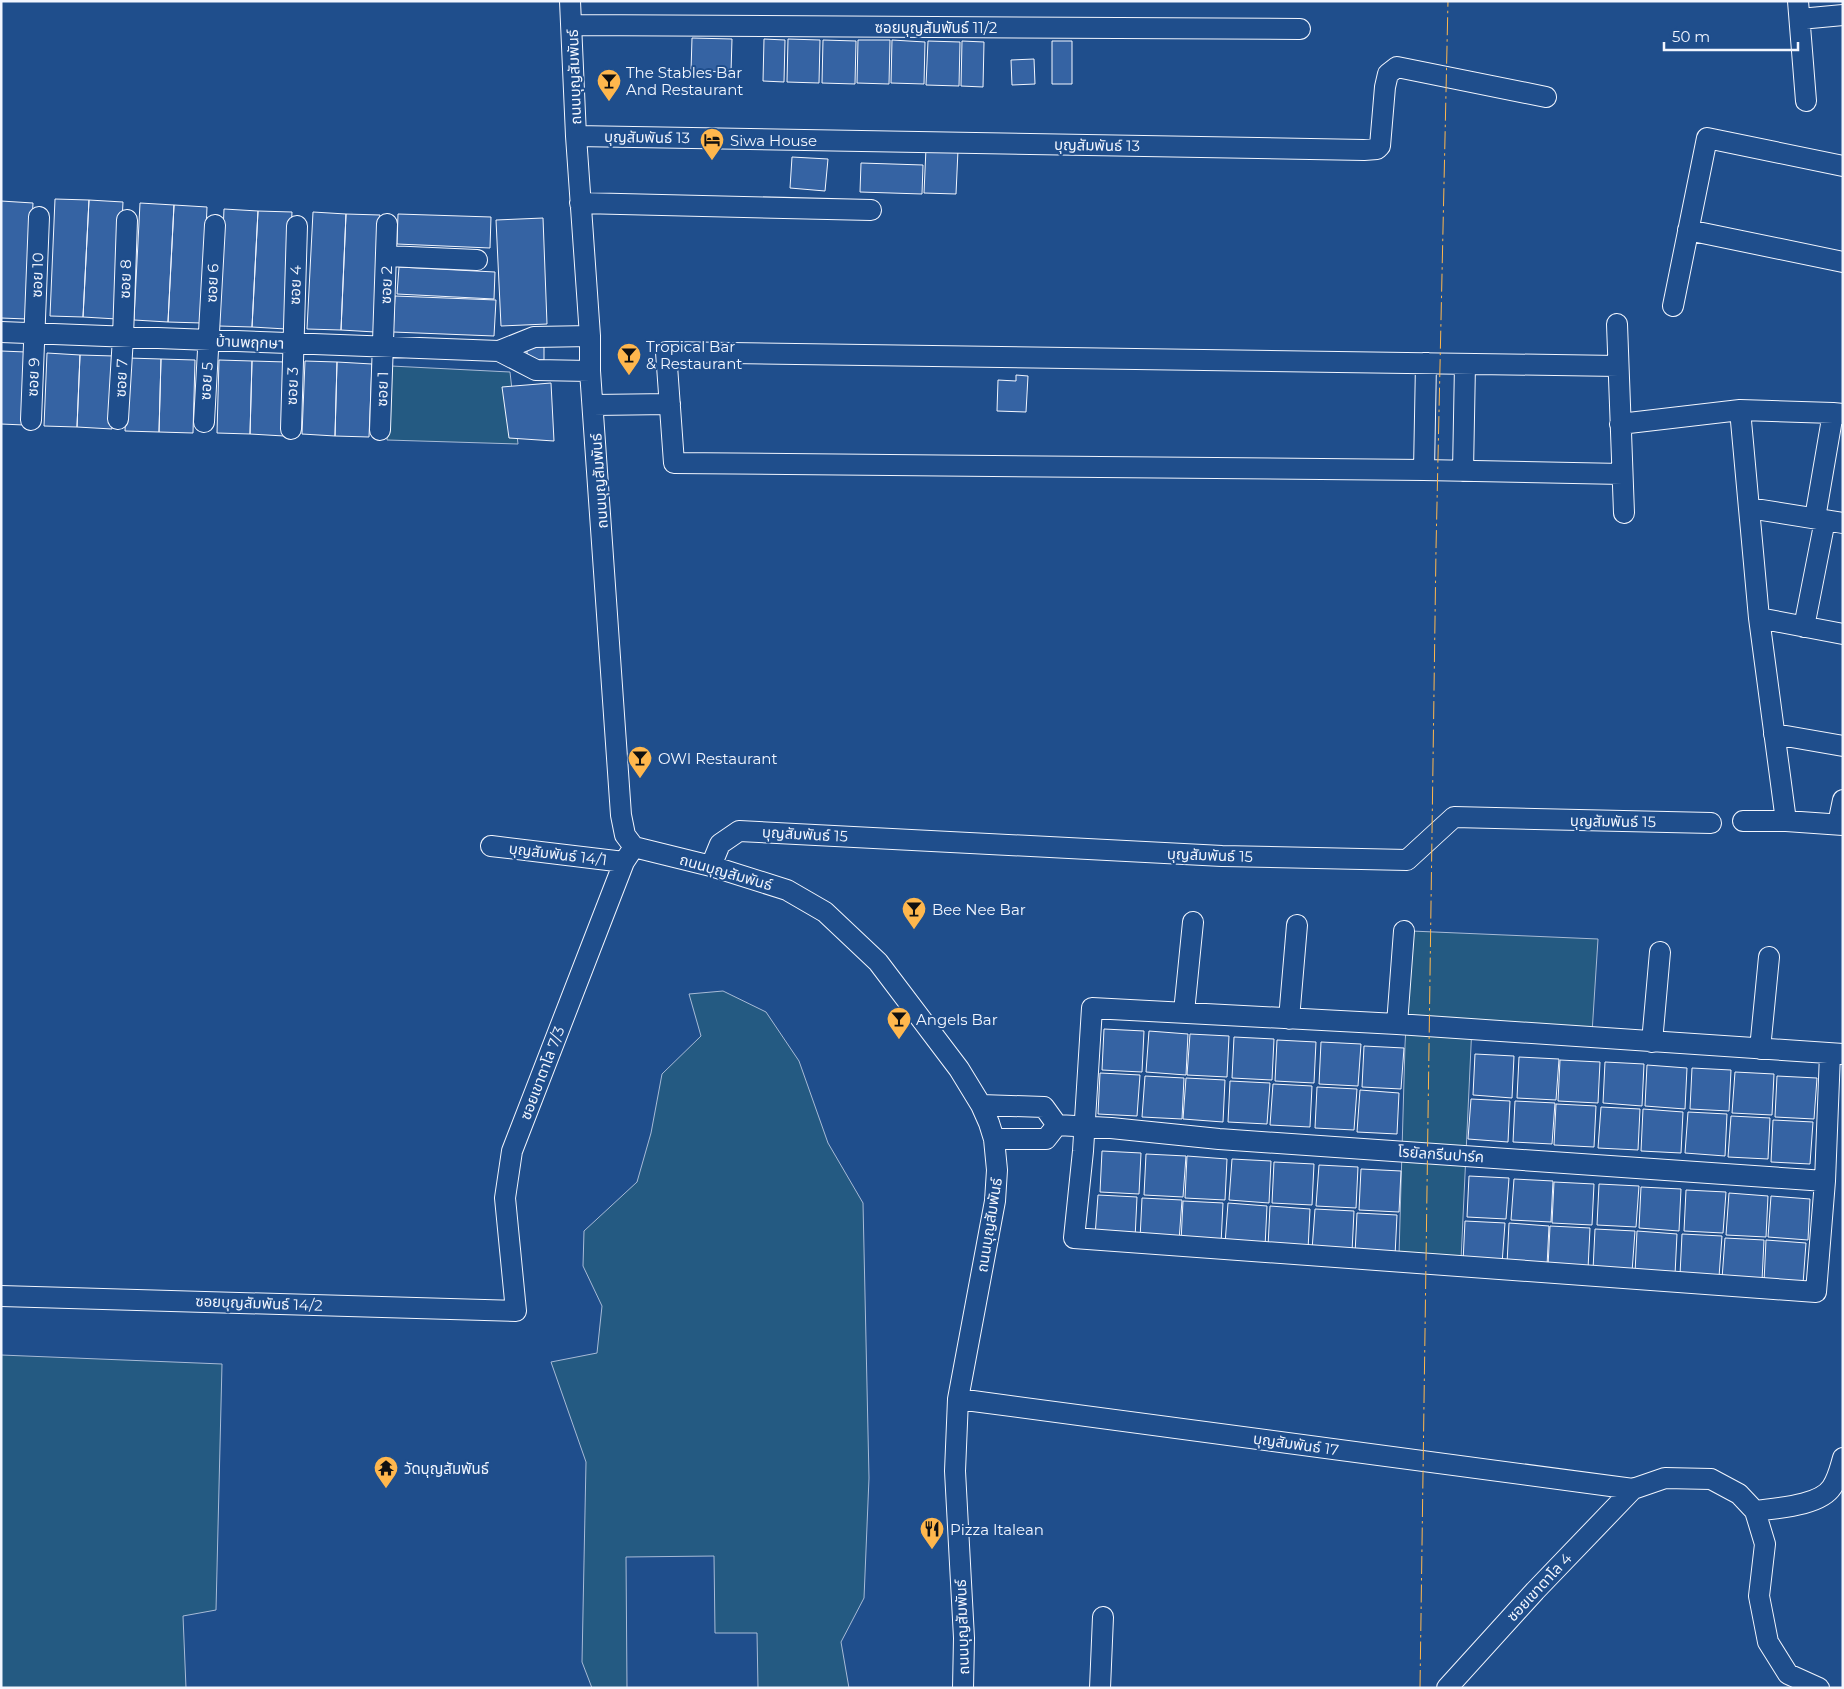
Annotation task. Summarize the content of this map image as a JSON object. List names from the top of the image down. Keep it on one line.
{"streets":{"street":["ซอยบุญสัมพันธ์ 11/2","ถนนบุญสัมพันธ์","บุญสัมพันธ์ 13","ซอย 10","ซอย 8","ซอย 6","ซอย 4","ซอย 2","บ้านพฤกษา","ซอย 9","ซอย 7","ซอย 5","ซอย 3","ซอย 1","บุญสัมพันธ์ 15","บุญสัมพันธ์ 14/1","ซอยเขาตาโล 7/3","โรยัลกรีนปาร์ค","ซอยบุญสัมพันธ์ 14/2","บุญสัมพันธ์ 17","ซอยเขาตาโล 4"]},"crossings":[["ซอยบุญสัมพันธ์ 11/2","ถนนบุญสัมพันธ์"],["ถนนบุญสัมพันธ์","บุญสัมพันธ์ 13"],["ถนนบุญสัมพันธ์","บ้านพฤกษา"],["ถนนบุญสัมพันธ์","บุญสัมพันธ์ 15"],["ถนนบุญสัมพันธ์","บุญสัมพันธ์ 14/1"],["ถนนบุญสัมพันธ์","ซอยเขาตาโล 7/3"],["ถนนบุญสัมพันธ์","บุญสัมพันธ์ 17"],["ซอย 10","บ้านพฤกษา"],["ซอย 10","ซอย 9"],["ซอย 8","บ้านพฤกษา"],["ซอย 8","ซอย 7"],["ซอย 6","บ้านพฤกษา"],["ซอย 6","ซอย 5"],["ซอย 4","บ้านพฤกษา"],["ซอย 4","ซอย 3"],["ซอย 2","บ้านพฤกษา"],["ซอย 2","ซอย 1"],["บ้านพฤกษา","ซอย 9"],["บ้านพฤกษา","ซอย 7"],["บ้านพฤกษา","ซอย 5"],["บ้านพฤกษา","ซอย 3"],["บ้านพฤกษา","ซอย 1"],["บุญสัมพันธ์ 14/1","ซอยเขาตาโล 7/3"],["ซอยเขาตาโล 7/3","ซอยบุญสัมพันธ์ 14/2"],["บุญสัมพันธ์ 17","ซอยเขาตาโล 4"]],"places":{"bar":["The Stables Bar And Restaurant","Tropical Bar & Restaurant","OWI Restaurant","Bee Nee Bar","Angels Bar"],"hotel":["Siwa House"],"temple":["วัดบุญสัมพันธ์"],"restaurant":["Pizza Italean"]},"scale_bar":"50 m"}
